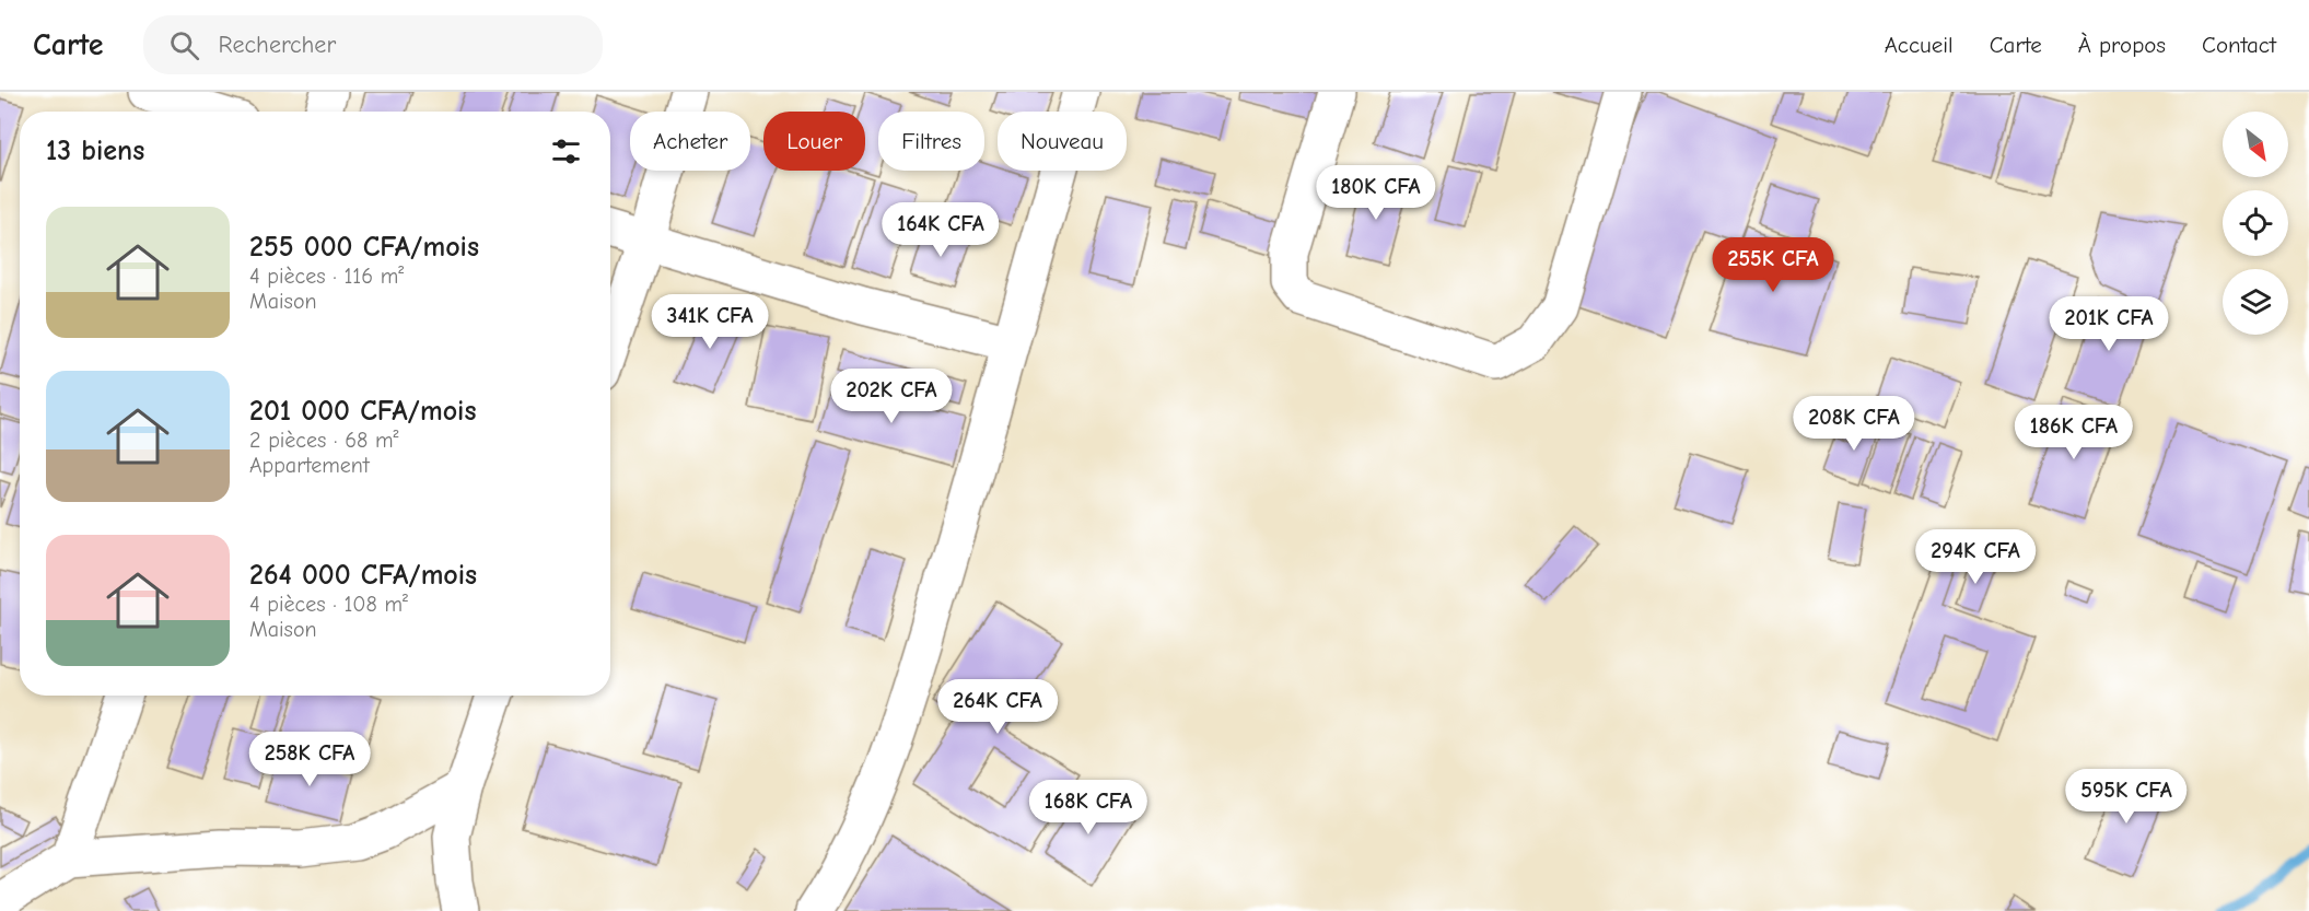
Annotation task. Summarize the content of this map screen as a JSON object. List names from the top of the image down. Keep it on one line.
{"north":"bottom right","page":{"header":"Carte","search":"Rechercher","nav":["Accueil","Carte","À propos","Contact"],"chip":["Acheter","Louer","Filtres","Nouveau"],"heading":"13 biens","price":["180K CFA","164K CFA","255K CFA","341K CFA","201K CFA","202K CFA","208K CFA","186K CFA","294K CFA","264K CFA","258K CFA","595K CFA","168K CFA"],"list":[{"name":"255 000 CFA/mois","note":"4 pièces · 116 m² · Maison"},{"name":"201 000 CFA/mois","note":"2 pièces · 68 m² · Appartement"},{"name":"264 000 CFA/mois","note":"4 pièces · 108 m² · Maison"}]}}
